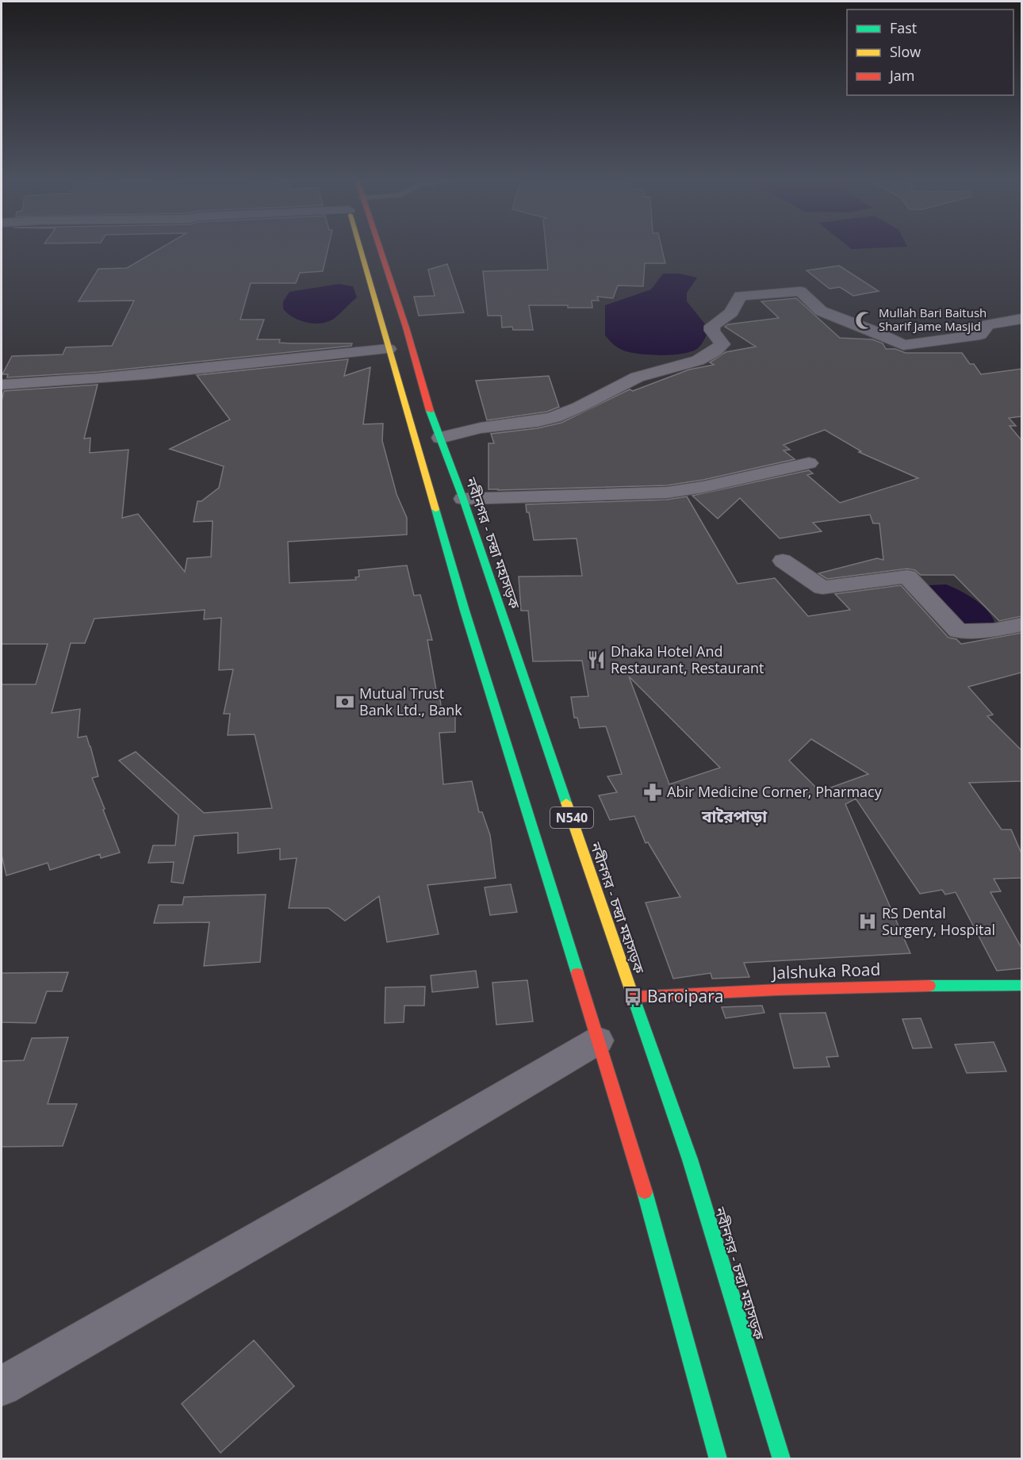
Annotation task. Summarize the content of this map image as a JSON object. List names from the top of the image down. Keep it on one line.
{"streets":{"main road":["নবীনগর - চন্দ্রা মহাসড়ক","N540","Jalshuka Road"]},"crossings":[["নবীনগর - চন্দ্রা মহাসড়ক","Jalshuka Road"]],"districts":["বারৈপাড়া"],"places":{"mosque":["Mullah Bari Baitush Sharif Jame Masjid"],"restaurant":["Dhaka Hotel And Restaurant, Restaurant"],"bank":["Mutual Trust Bank Ltd., Bank"],"pharmacy":["Abir Medicine Corner, Pharmacy"],"hospital":["RS Dental Surgery, Hospital"],"bus stop":["Baroipara"]},"legend":["Fast","Slow","Jam"]}
